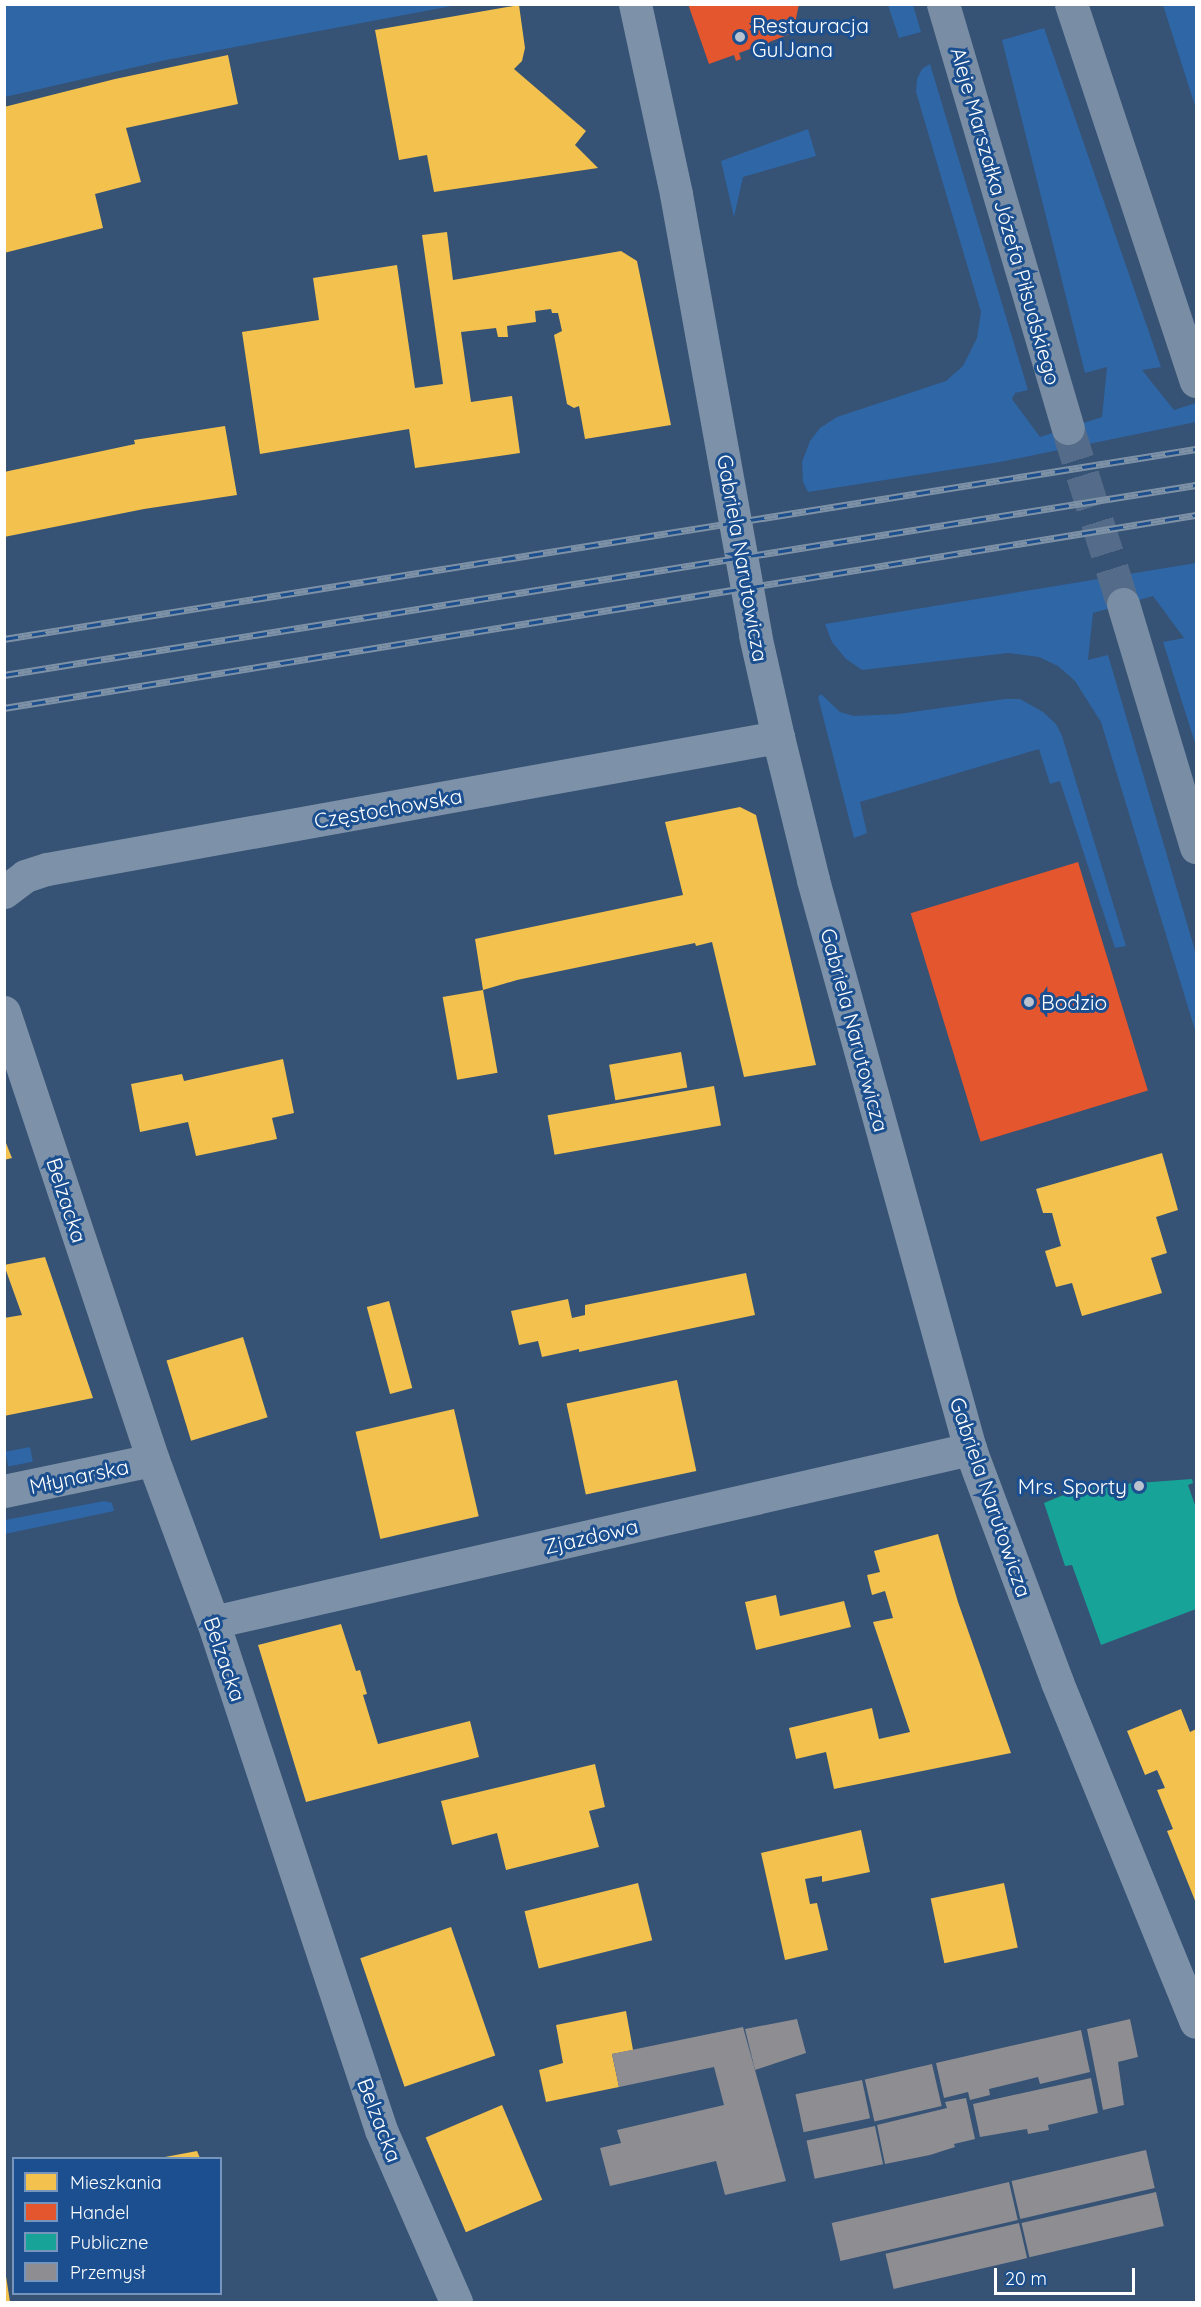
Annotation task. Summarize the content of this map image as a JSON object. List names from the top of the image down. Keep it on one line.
{"streets":{"main road":["Aleje Marszałka Józefa Piłsudskiego"],"street":["Gabriela Narutowicza","Częstochowska","Belzacka","Młynarska","Zjazdowa"]},"crossings":[["Gabriela Narutowicza","Częstochowska"],["Gabriela Narutowicza","Zjazdowa"],["Belzacka","Młynarska"],["Belzacka","Zjazdowa"]],"places":["Restauracja GulJana","Bodzio","Mrs. Sporty"],"legend":["Mieszkania","Handel","Publiczne","Przemysł"],"scale_bar":"20 m"}
